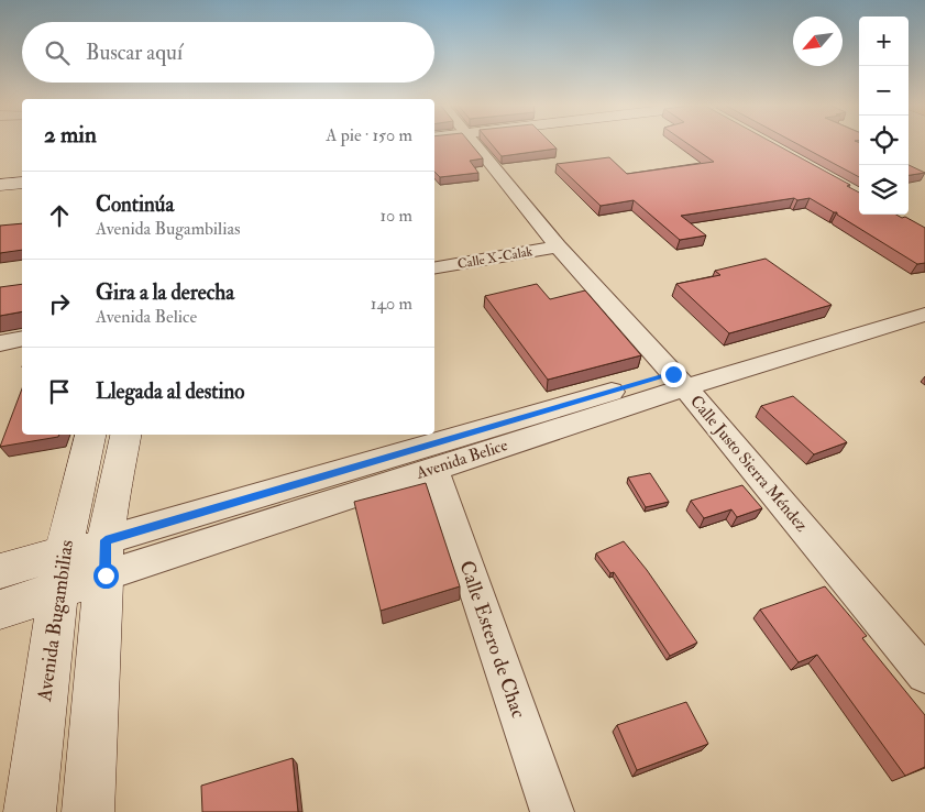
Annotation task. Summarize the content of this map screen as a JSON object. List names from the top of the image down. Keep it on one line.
{"streets":{"main road":["Avenida Belice","Avenida Bugambilias"],"street":["Calle X-Calak","Calle Justo Sierra Méndez","Calle Estero de Chac"]},"crossings":[["Calle X-Calak","Calle Justo Sierra Méndez"],["Avenida Belice","Calle Justo Sierra Méndez"],["Avenida Belice","Avenida Bugambilias"],["Avenida Belice","Calle Estero de Chac"]],"north":"bottom left","page":{"map_buttons":["+","−"],"search":"Buscar aquí","heading":["2 min","A pie · 150 m"],"list":[["Continúa","Avenida Bugambilias","10 m"],["Gira a la derecha","Avenida Belice","140 m"],"Llegada al destino"]}}
